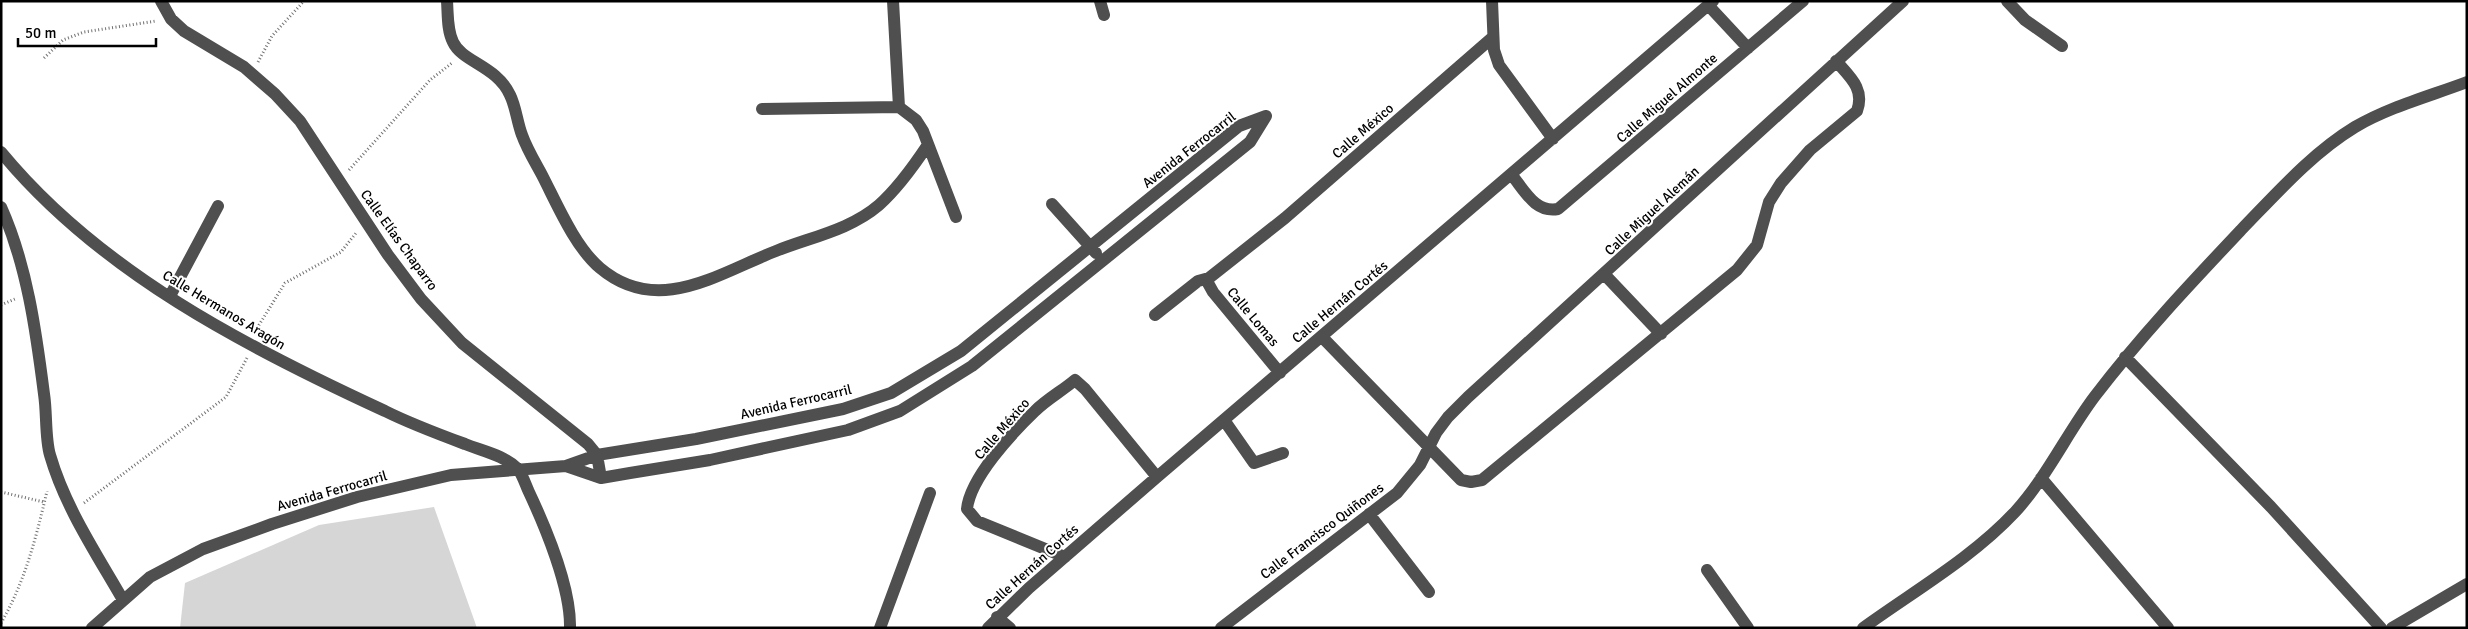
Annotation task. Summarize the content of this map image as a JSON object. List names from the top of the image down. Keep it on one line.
{"streets":{"street":["Calle Miguel Almonte","Calle México","Avenida Ferrocarril","Calle Miguel Alemán","Calle Elías Chaparro","Calle Hernán Cortés","Calle Hermanos Aragón","Calle Lomas","Calle Francisco Quiñones"]},"crossings":[["Calle Miguel Almonte","Calle Hernán Cortés"],["Calle México","Calle Hernán Cortés"],["Calle México","Calle Lomas"],["Avenida Ferrocarril","Calle Elías Chaparro"],["Avenida Ferrocarril","Calle Hermanos Aragón"],["Calle Miguel Alemán","Calle Francisco Quiñones"],["Calle Hernán Cortés","Calle Lomas"]],"scale_bar":"50 m"}
